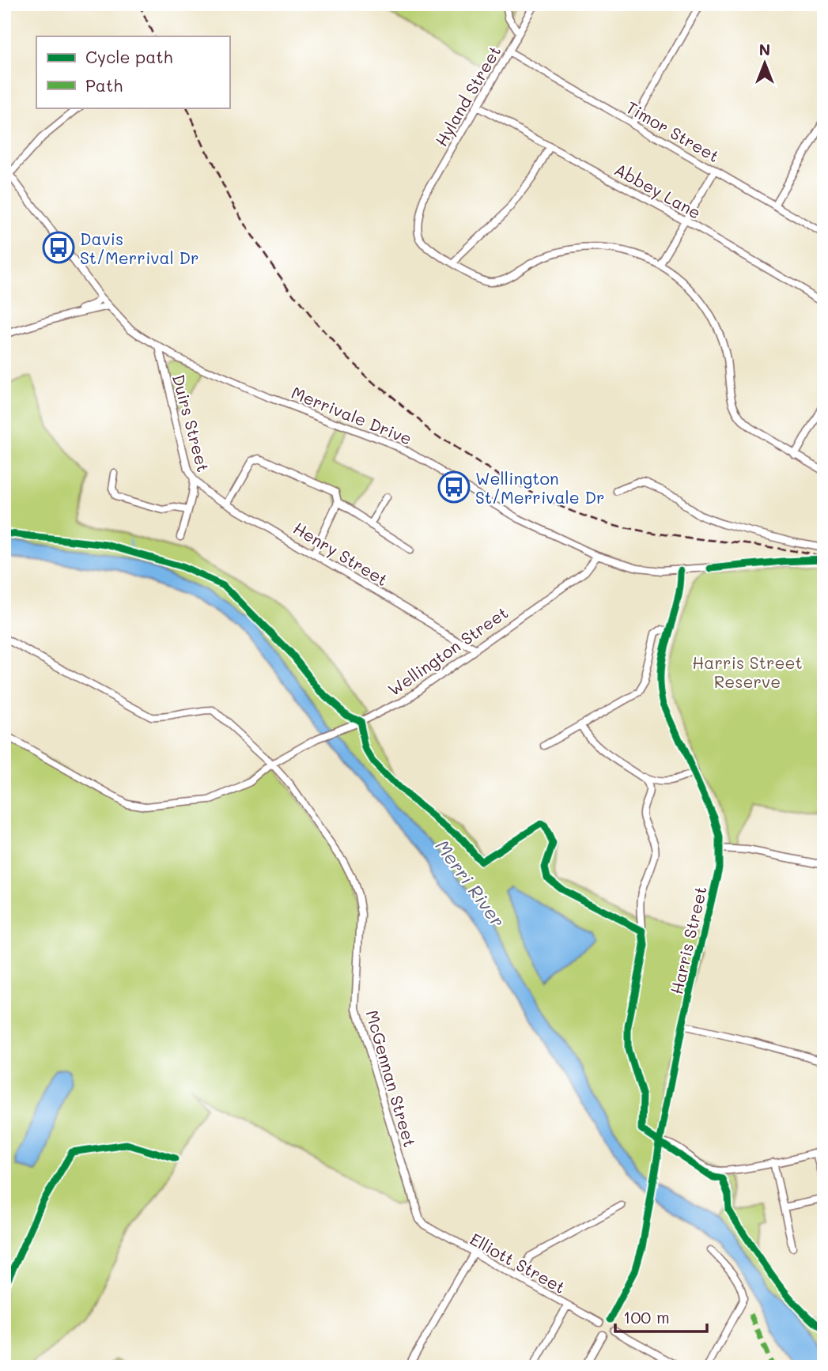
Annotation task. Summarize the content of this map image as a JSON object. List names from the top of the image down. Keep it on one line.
{"streets":{"street":["Hyland Street","Timor Street","Abbey Lane","Merrivale Drive","Duirs Street","Henry Street","Wellington Street","Harris Street","McGennan Street","Elliott Street"]},"crossings":[["Hyland Street","Timor Street"],["Hyland Street","Abbey Lane"],["Merrivale Drive","Duirs Street"],["Merrivale Drive","Wellington Street"],["Merrivale Drive","Harris Street"],["Duirs Street","Henry Street"],["Henry Street","Wellington Street"],["Wellington Street","McGennan Street"],["Harris Street","Elliott Street"],["McGennan Street","Elliott Street"]],"water":["Merri River"],"parks":["Harris Street Reserve"],"places":{"bus stop":["Davis St/Merrival Dr","Wellington St/Merrivale Dr"]},"legend":["Cycle path","Path"],"scale_bar":"100 m","north":"top"}
